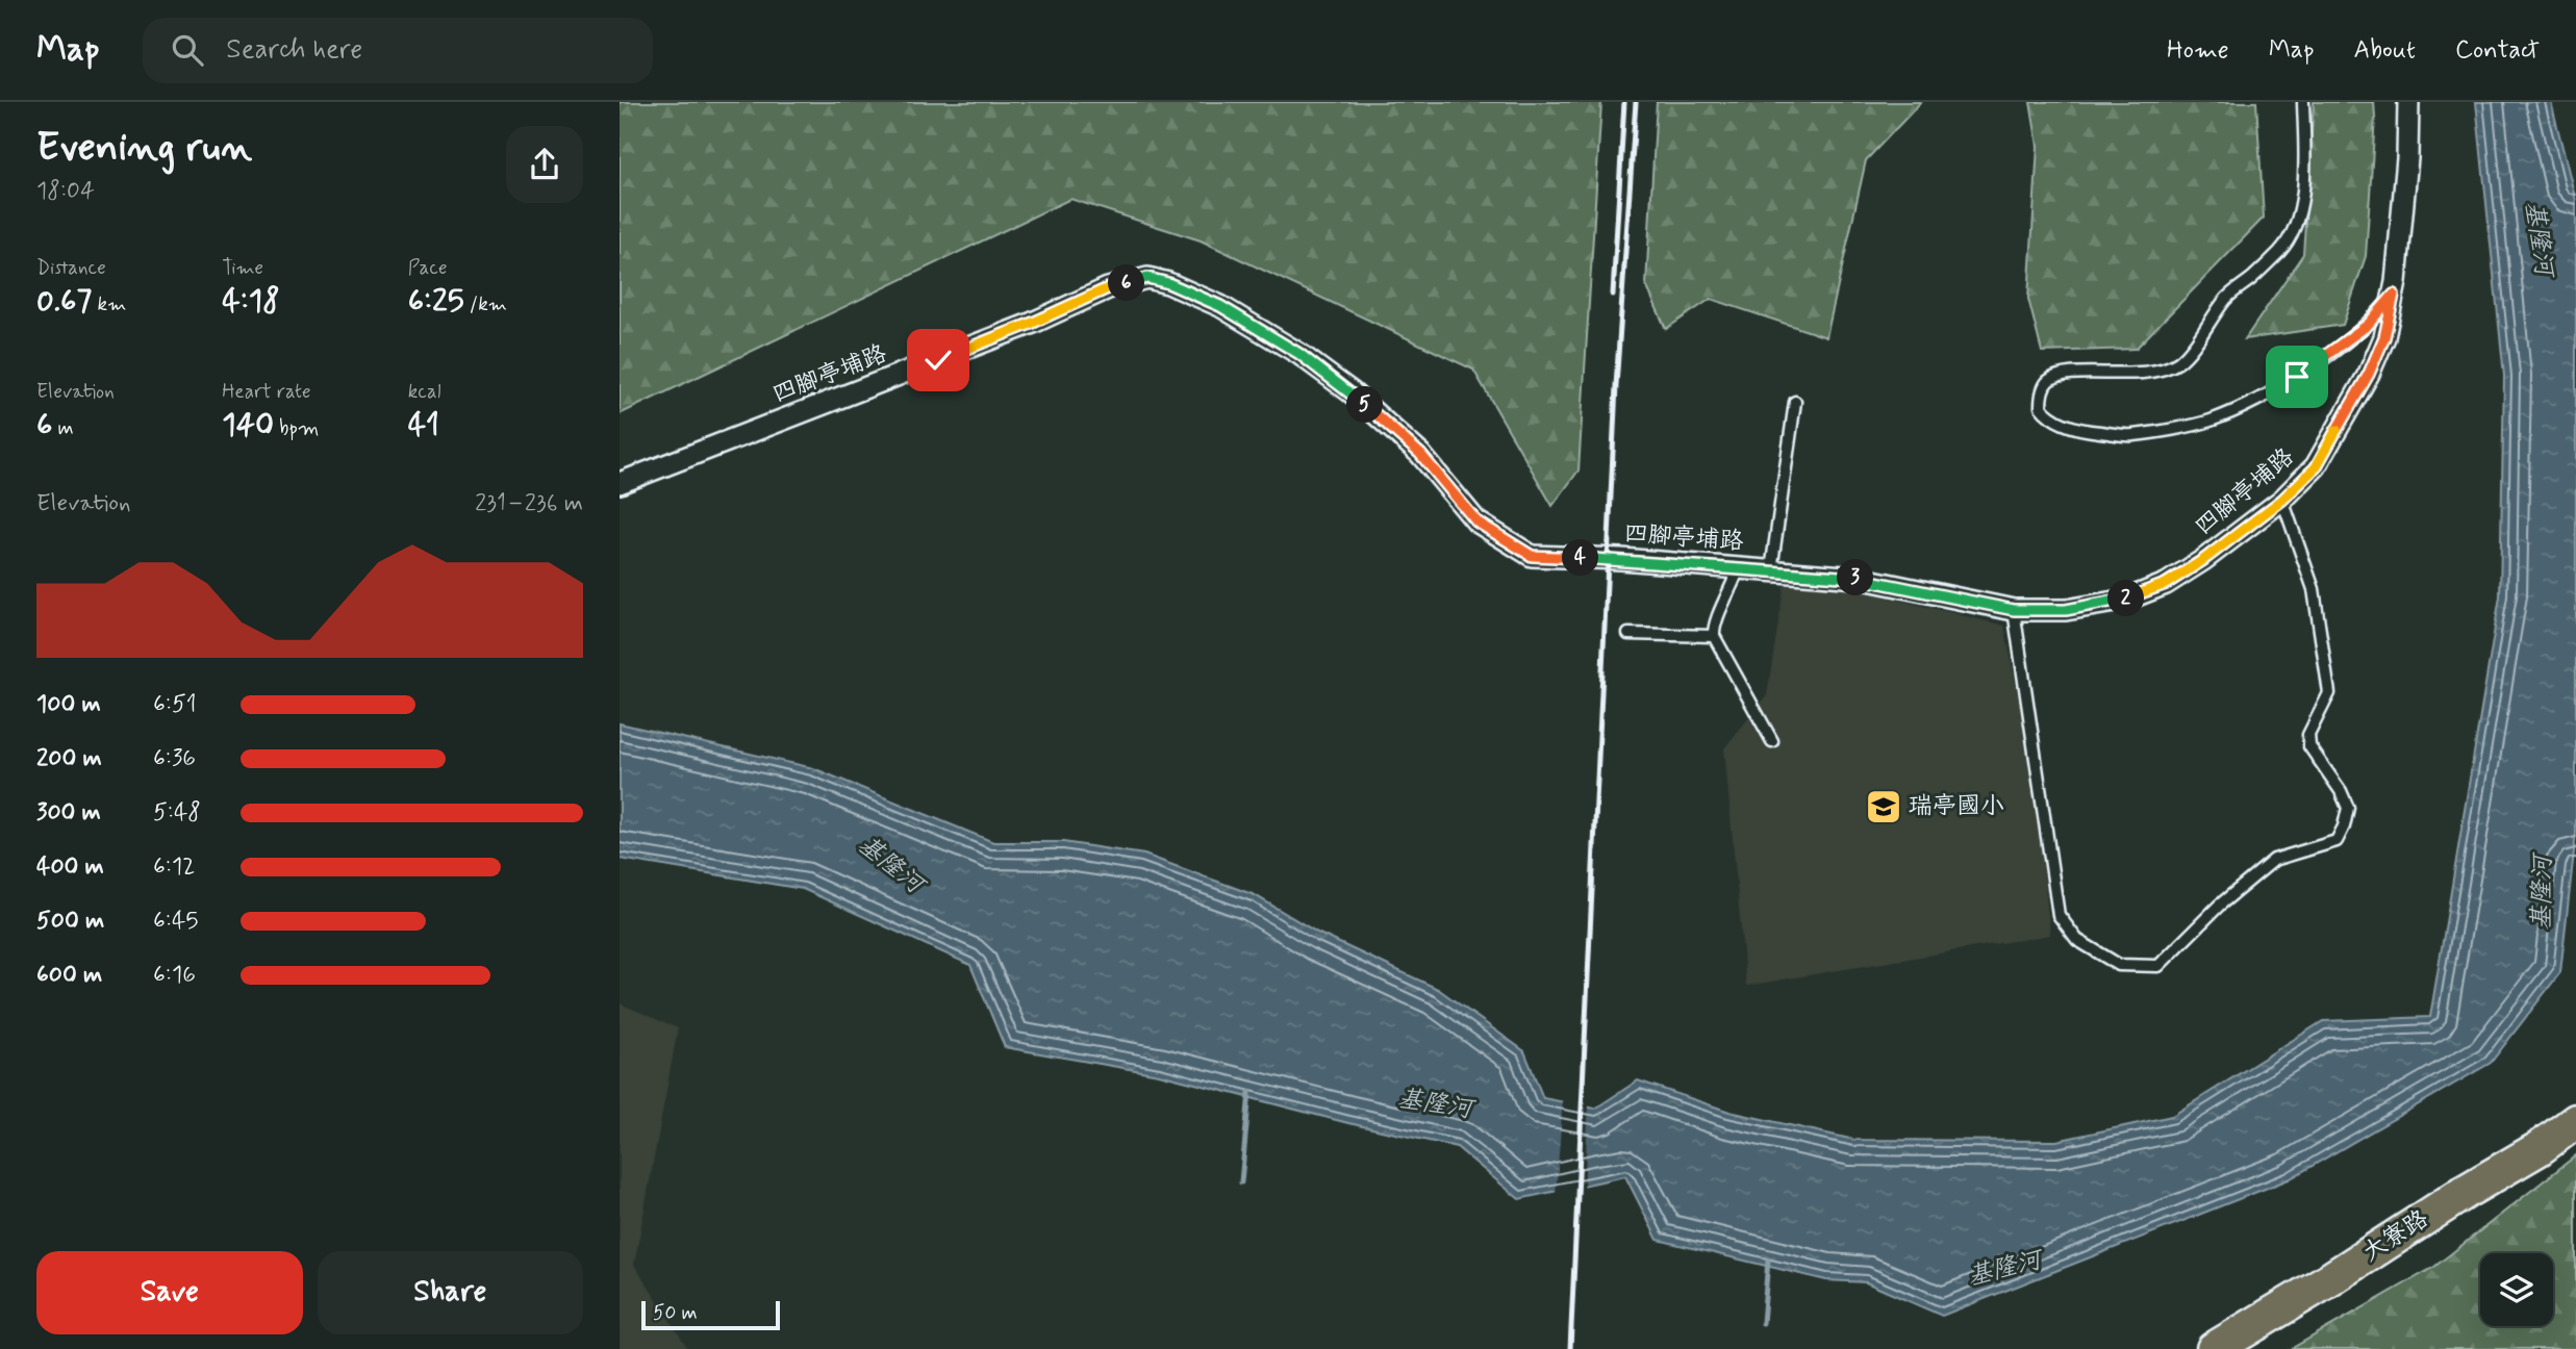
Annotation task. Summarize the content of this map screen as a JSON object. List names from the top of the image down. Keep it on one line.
{"streets":{"main road":["大寮路"],"street":["四腳亭埔路"]},"water":["基隆河"],"places":{"school or university":["瑞亭國小"]},"scale_bar":"50 m","page":{"header":"Map","search":"Search here","nav":["Home","Map","About","Contact"],"heading":["Evening run","18:04"],"stats":[["Distance","0.67 km"],["Time","4:18"],["Pace","6:25 /km"],["Elevation","6 m"],["Heart rate","140 bpm"],["kcal","41"]],"pins":["6","5","4","3","2"],"chart":["Elevation","231–236 m"],"list":[{"name":"100 m","note":"6:51"},{"name":"200 m","note":"6:36"},{"name":"300 m","note":"5:48"},{"name":"400 m","note":"6:12"},{"name":"500 m","note":"6:45"},{"name":"600 m","note":"6:16"}],"buttons":["Save","Share"],"scale":"50 m"}}
